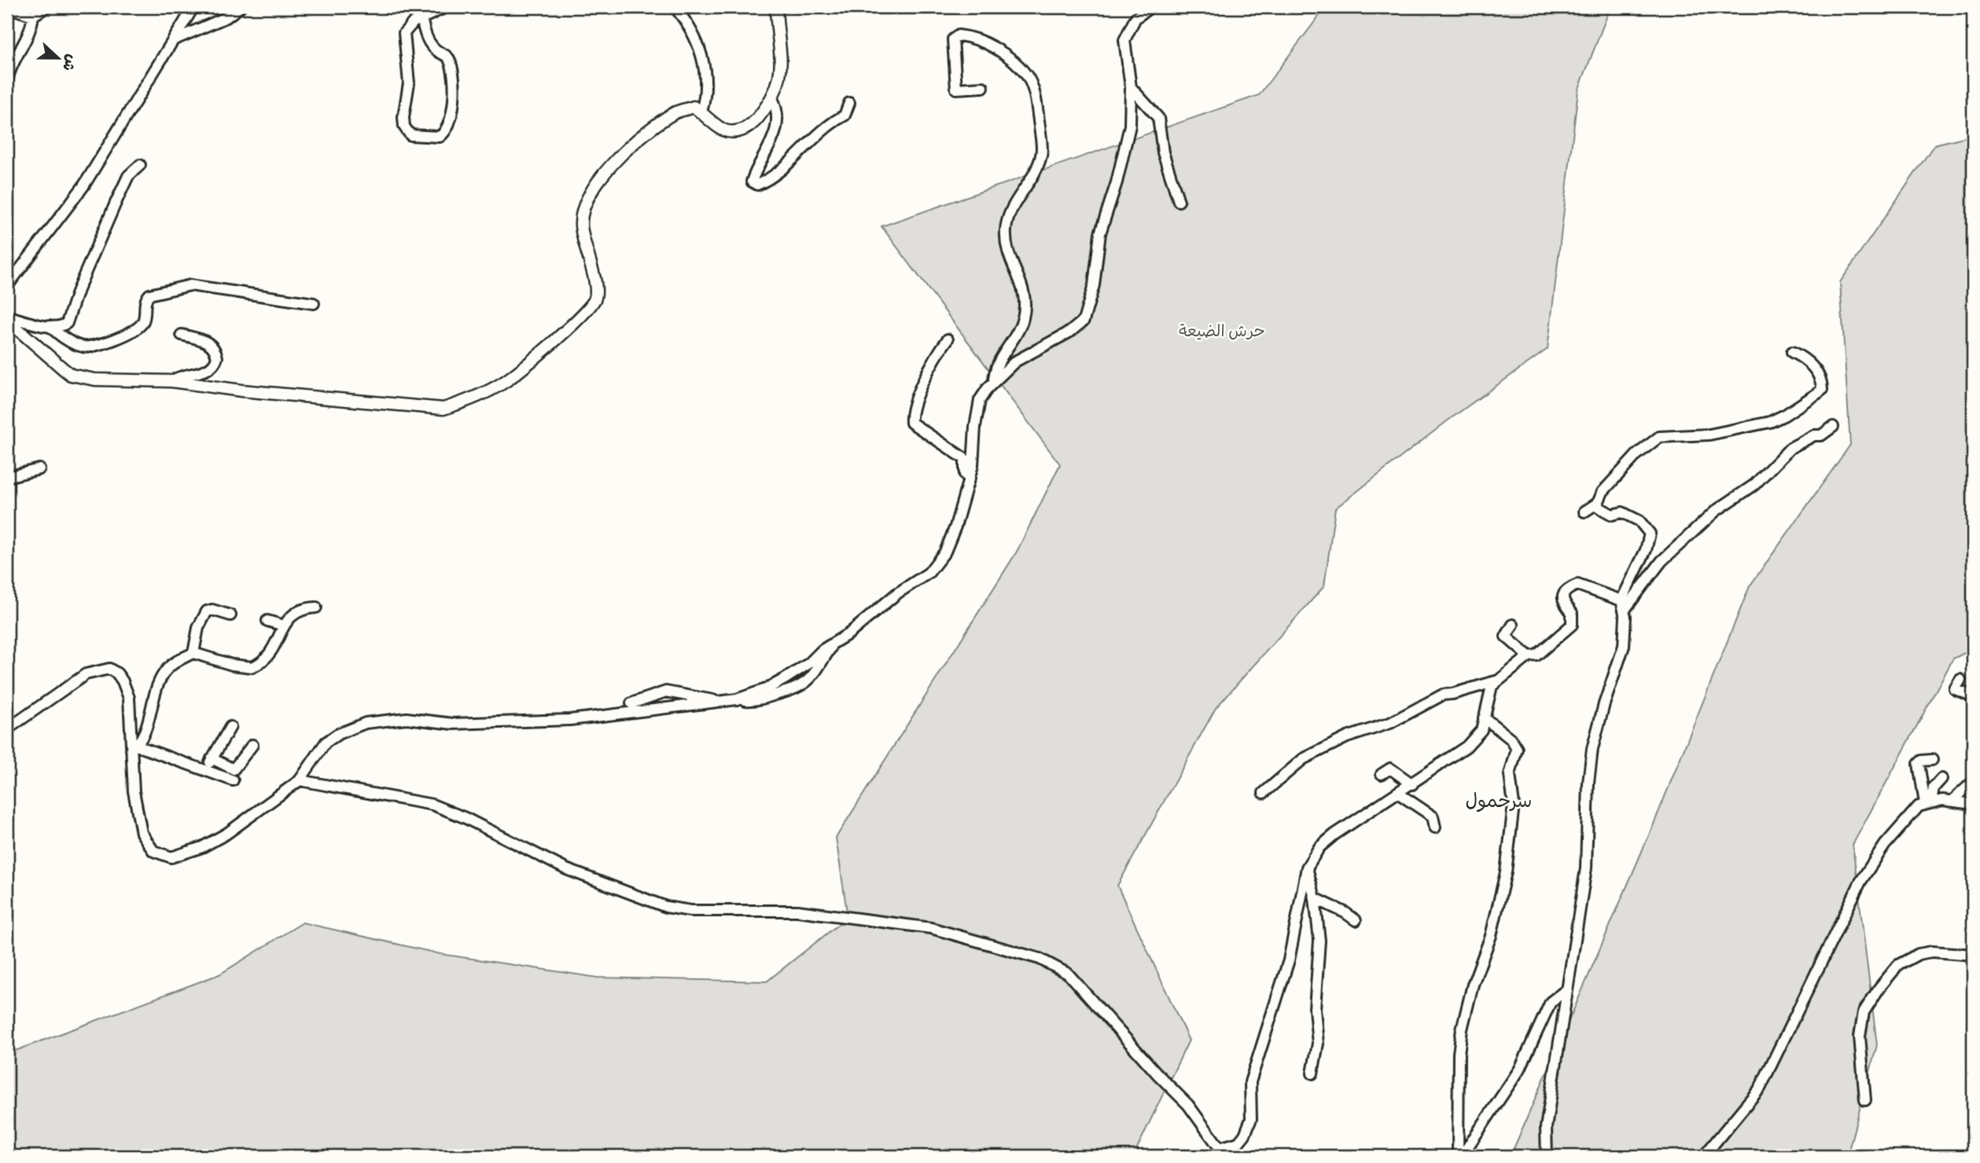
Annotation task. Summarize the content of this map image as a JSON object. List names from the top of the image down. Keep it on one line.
{"districts":["سرحمول"],"parks":["حرش الضيعة"],"north":"right"}
